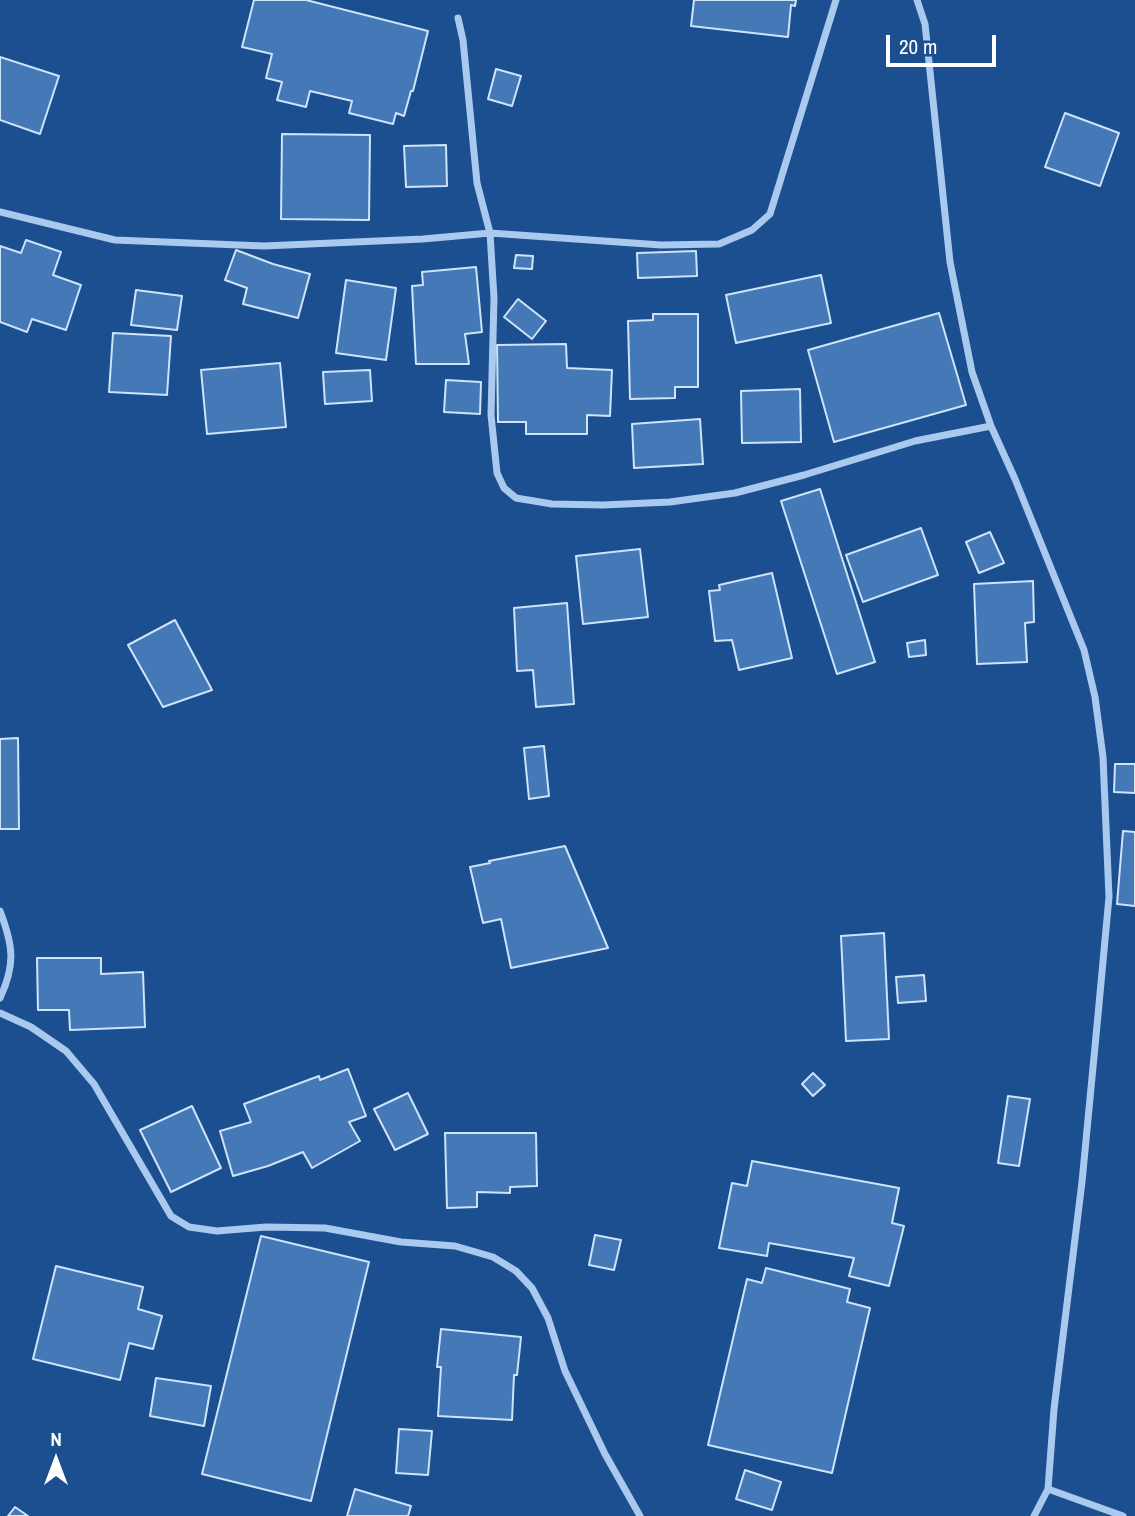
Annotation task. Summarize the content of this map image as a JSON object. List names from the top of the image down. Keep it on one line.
{"scale_bar":"20 m","north":"top"}
